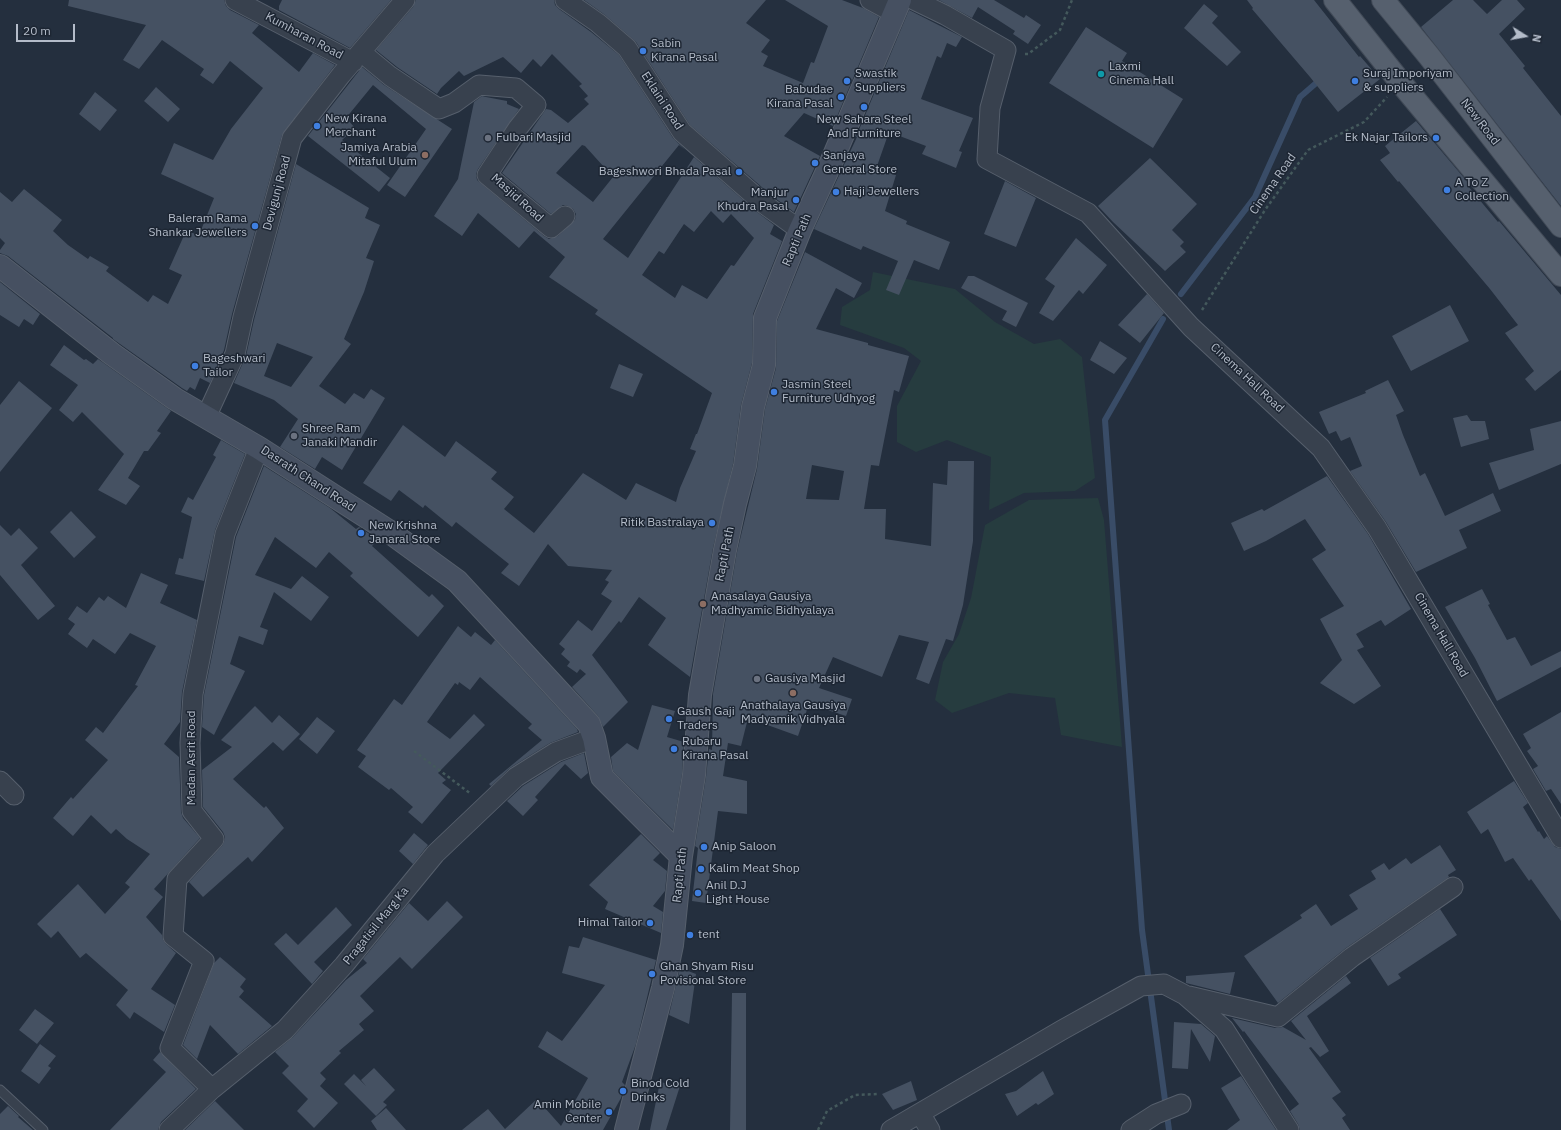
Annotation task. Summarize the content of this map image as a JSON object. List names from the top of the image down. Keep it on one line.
{"streets":{"main road":["New Road","Rapti Path","Dasrath Chand Road"],"street":["Kumharan Road","Eklaini Road","Devigunj Road","Masjid Road","Cinema Hall Road","Madan Asrit Road","Pragatisil Marg Ka"],"path":["Cinema Road"]},"crossings":[["Kumharan Road","Devigunj Road"],["Kumharan Road","Masjid Road"],["Eklaini Road","Rapti Path"],["Cinema Road","Cinema Hall Road"],["Devigunj Road","Masjid Road"],["Devigunj Road","Dasrath Chand Road"],["Rapti Path","Dasrath Chand Road"],["Dasrath Chand Road","Madan Asrit Road"],["Dasrath Chand Road","Pragatisil Marg Ka"],["Madan Asrit Road","Pragatisil Marg Ka"]],"places":["Sabin Kirana Pasal","Laxmi Cinema Hall","Swastik Suppliers","Suraj Imporiyam & suppliers","Babudae Kirana Pasal","New Sahara Steel And Furniture","New Kirana Merchant","Fulbari Masjid","Ek Najar Tailors","Jamiya Arabia Mitaful Ulum","Sanjaya General Store","Bageshwori Bhada Pasal","A To Z Collection","Haji Jewellers","Manjur Khudra Pasal","Baleram Rama Shankar Jewellers","Bageshwari Tailor","Jasmin Steel Furniture Udhyog","Shree Ram Janaki Mandir","Ritik Bastralaya","New Krishna Janaral Store","Anasalaya Gausiya Madhyamic Bidhyalaya","Gausiya Masjid","Anathalaya Gausiya Madyamik Vidhyala","Gaush Gaji Traders","Rubaru Kirana Pasal","Anip Saloon","Kalim Meat Shop","Anil D.J Light House","Himal Tailor","tent","Ghan Shyam Risu Povisional Store","Binod Cold Drinks","Amin Mobile Center"],"scale_bar":"20 m","north":"right"}
